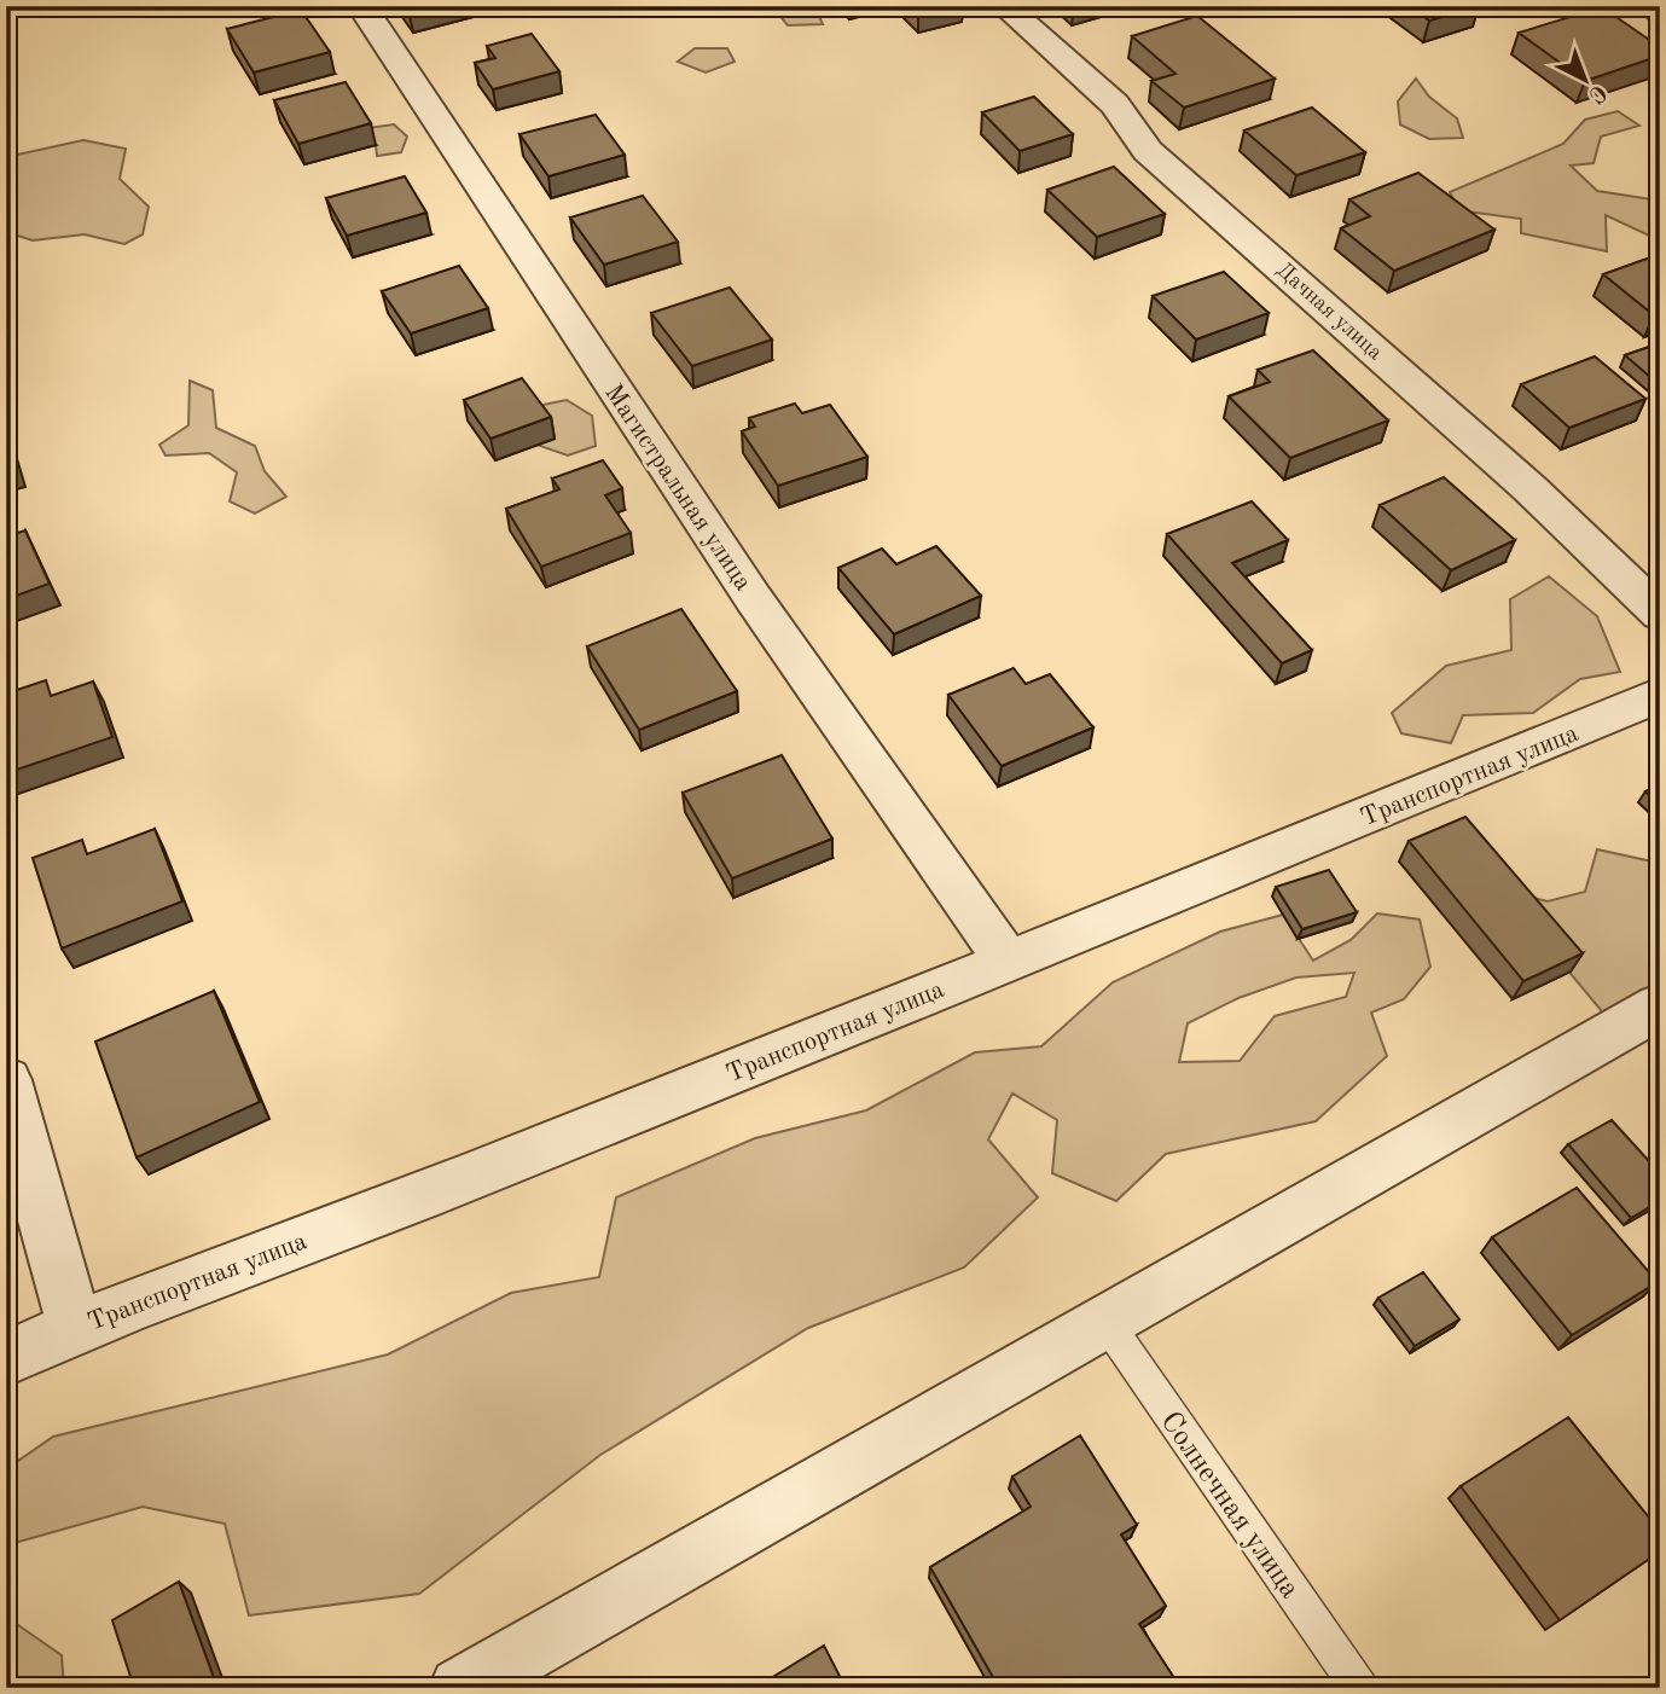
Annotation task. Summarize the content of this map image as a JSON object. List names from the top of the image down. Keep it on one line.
{"streets":{"street":["Дачная улица","Магистральная улица","Транспортная улица"],"lane":["Солнечная улица"]},"crossings":[["Магистральная улица","Транспортная улица"]],"north":"bottom right"}
